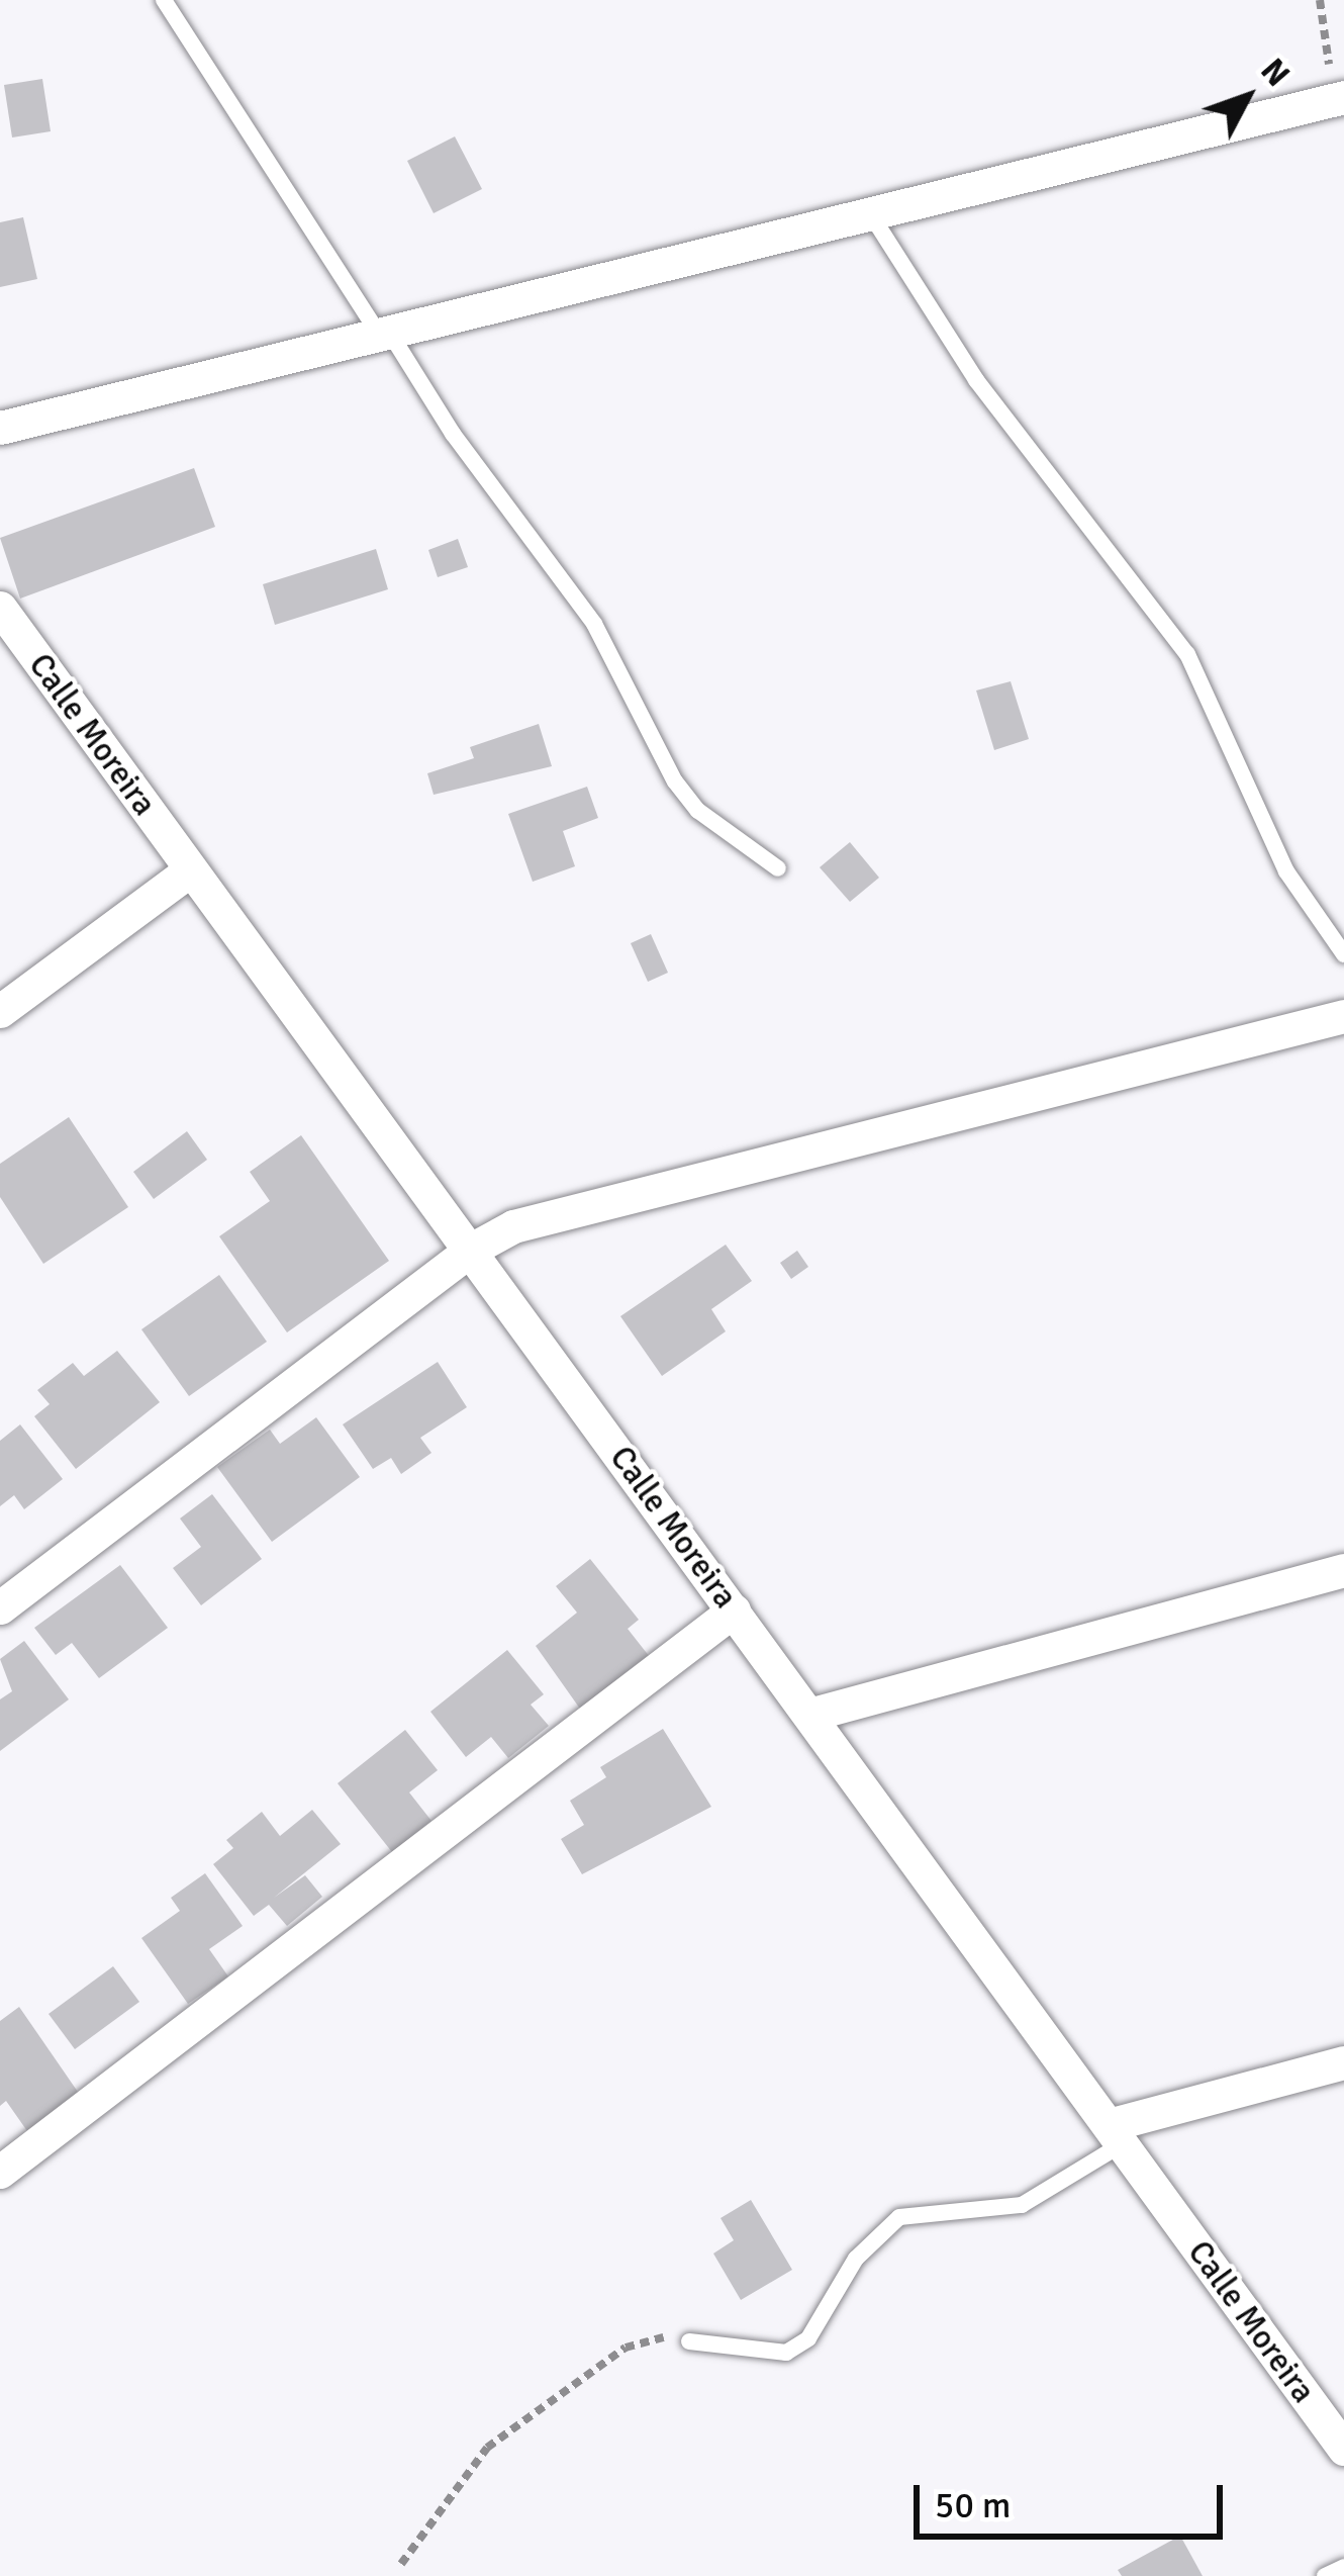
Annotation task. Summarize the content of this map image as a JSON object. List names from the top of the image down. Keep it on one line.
{"streets":{"street":["Calle Moreira"]},"scale_bar":"50 m","north":"top right"}
